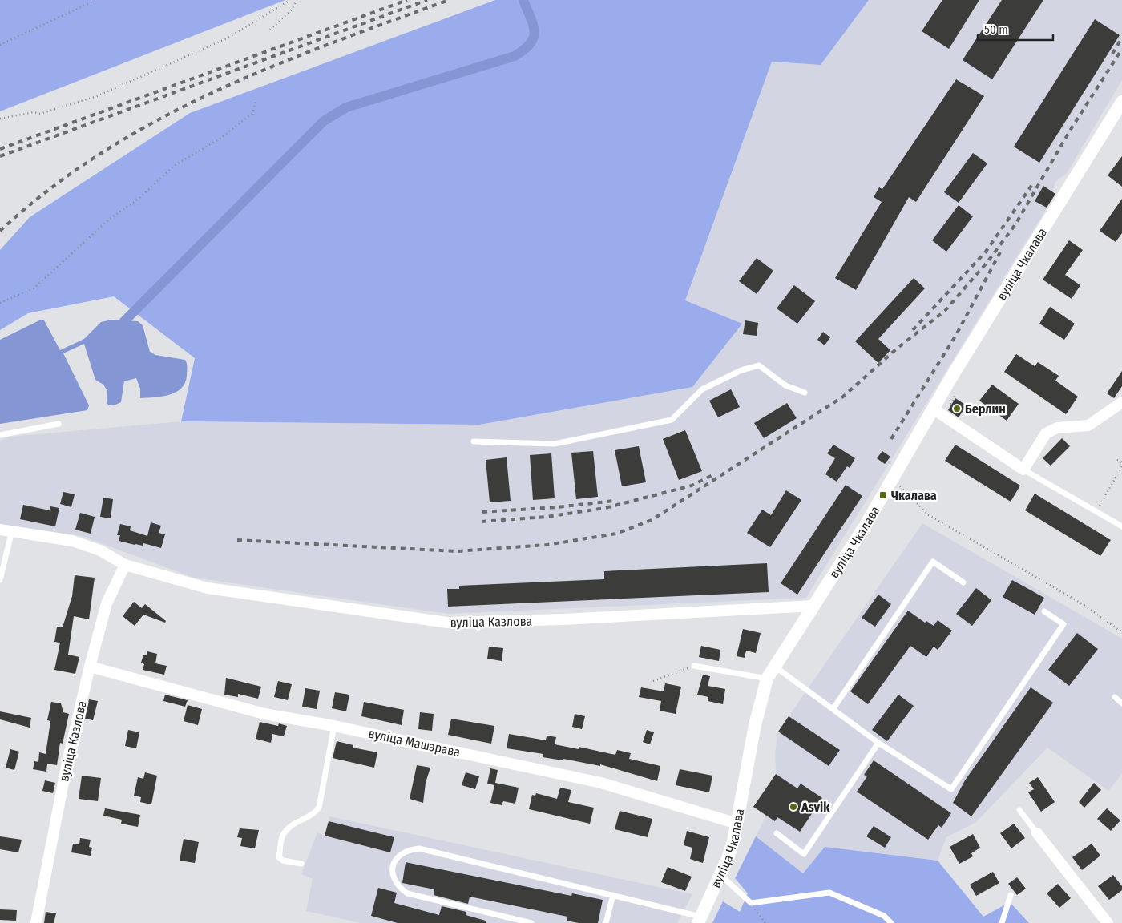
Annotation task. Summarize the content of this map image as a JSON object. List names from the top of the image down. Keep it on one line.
{"streets":{"street":["вуліца Чкалава","вуліца Казлова","вуліца Машэрава"]},"crossings":[["вуліца Чкалава","вуліца Казлова"],["вуліца Чкалава","вуліца Машэрава"],["вуліца Казлова","вуліца Машэрава"]],"places":{"other":["Берлин","Asvik"],"transit":["Чкалава"]},"scale_bar":"50 m"}
